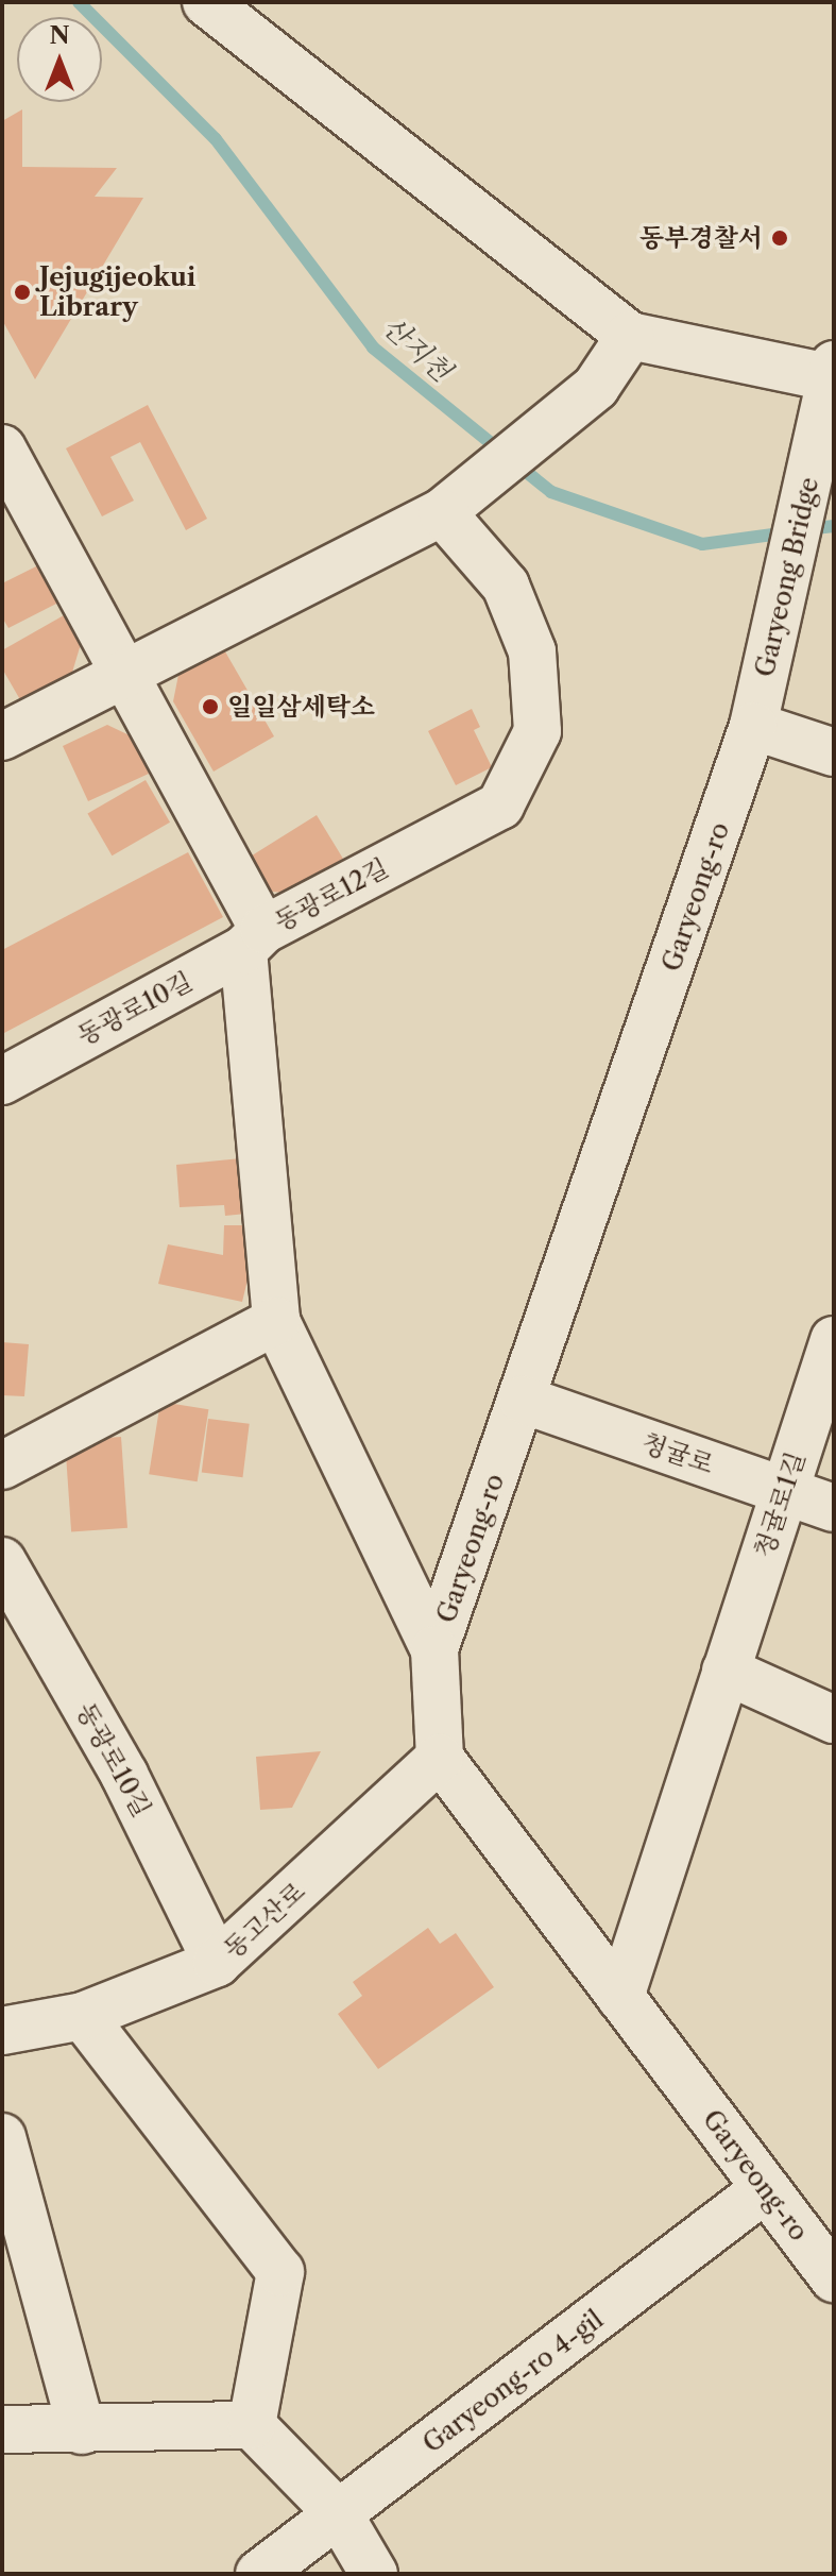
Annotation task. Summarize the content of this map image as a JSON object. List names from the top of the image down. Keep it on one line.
{"streets":{"street":["Garyeong Bridge","동광로12길","Garyeong-ro","동광로10길","청귤로","청귤로1길","동고산로","Garyeong-ro 4-gil"]},"crossings":[["Garyeong Bridge","Garyeong-ro"],["동광로12길","Garyeong-ro"],["동광로12길","동광로10길"],["Garyeong-ro","청귤로"],["Garyeong-ro","청귤로1길"],["Garyeong-ro","동고산로"],["Garyeong-ro","Garyeong-ro 4-gil"],["동광로10길","동고산로"],["청귤로","청귤로1길"]],"water":["산지천"],"places":["동부경찰서","Jejugijeokui Library","일일삼세탁소"],"north":"top"}
